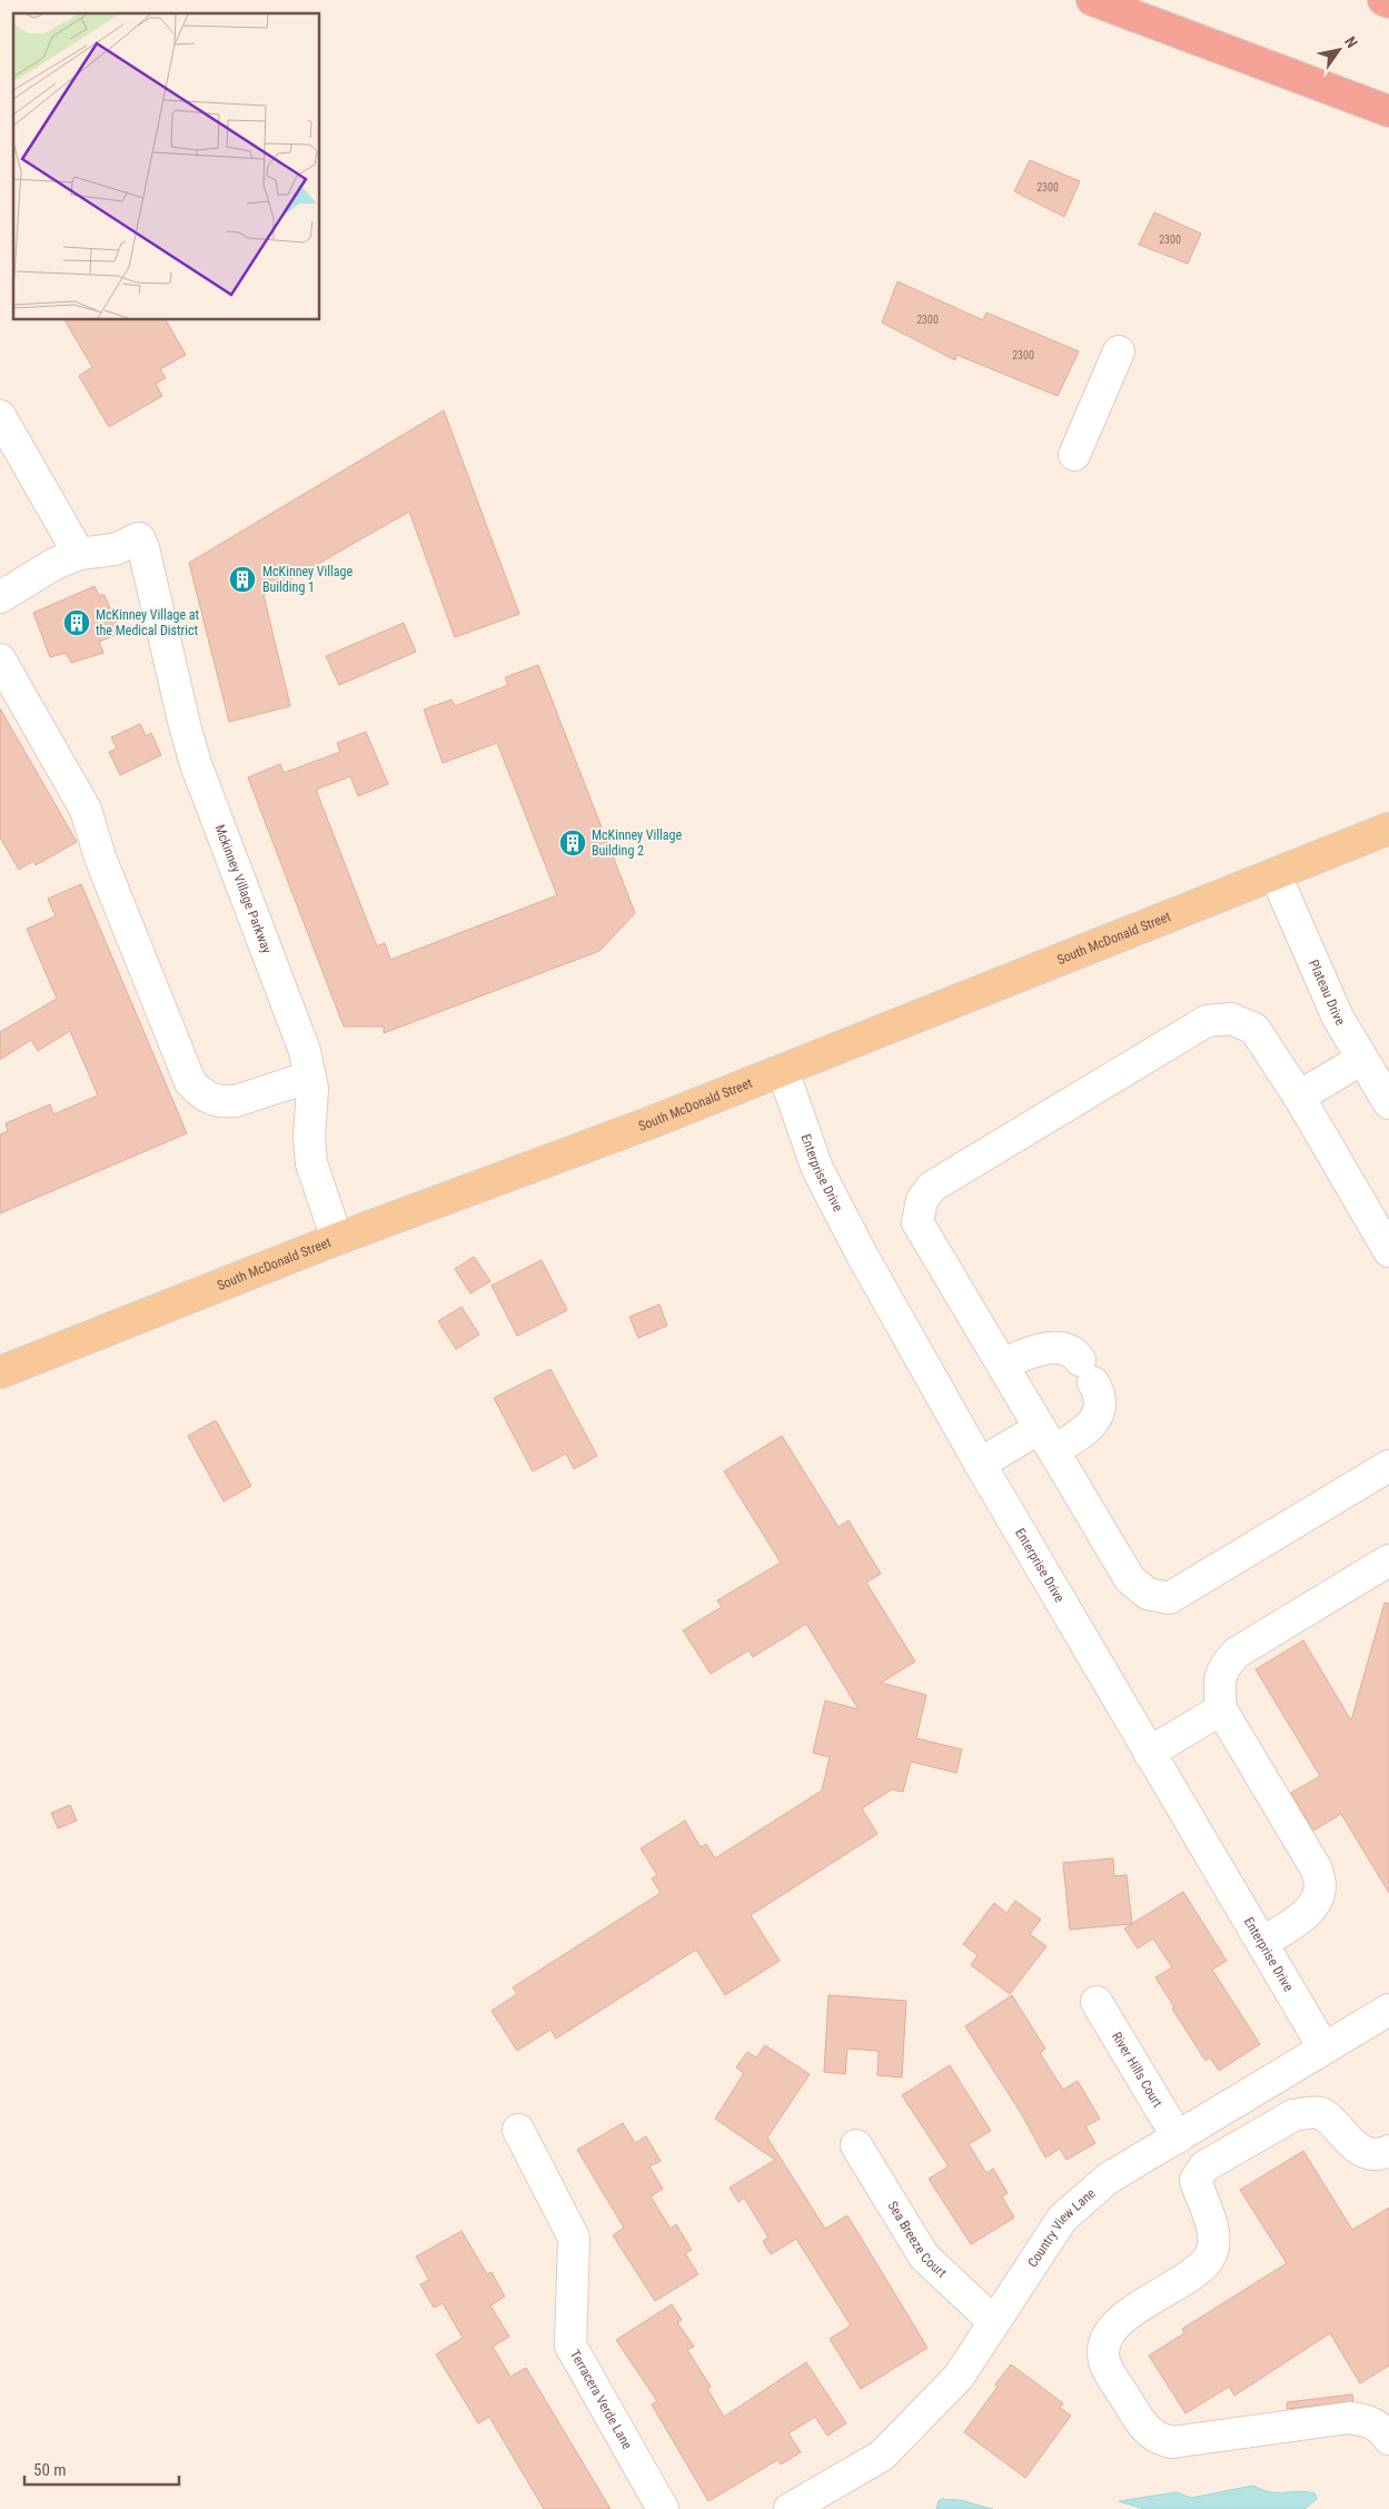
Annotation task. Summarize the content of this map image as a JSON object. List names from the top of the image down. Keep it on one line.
{"streets":{"main road":["South McDonald Street"],"street":["Mckinney Village Parkway","Plateau Drive","Enterprise Drive","River Hills Court","Country View Lane","Sea Breeze Court","Terracera Verde Lane"]},"crossings":[["Mckinney Village Parkway","South McDonald Street"],["South McDonald Street","Plateau Drive"],["South McDonald Street","Enterprise Drive"],["Enterprise Drive","Country View Lane"],["River Hills Court","Country View Lane"],["Country View Lane","Sea Breeze Court"]],"places":{"building":["McKinney Village Building 1","McKinney Village at the Medical District","McKinney Village Building 2"]},"house_numbers":["2300","2300","2300","2300"],"scale_bar":"50 m","north":"top right"}
